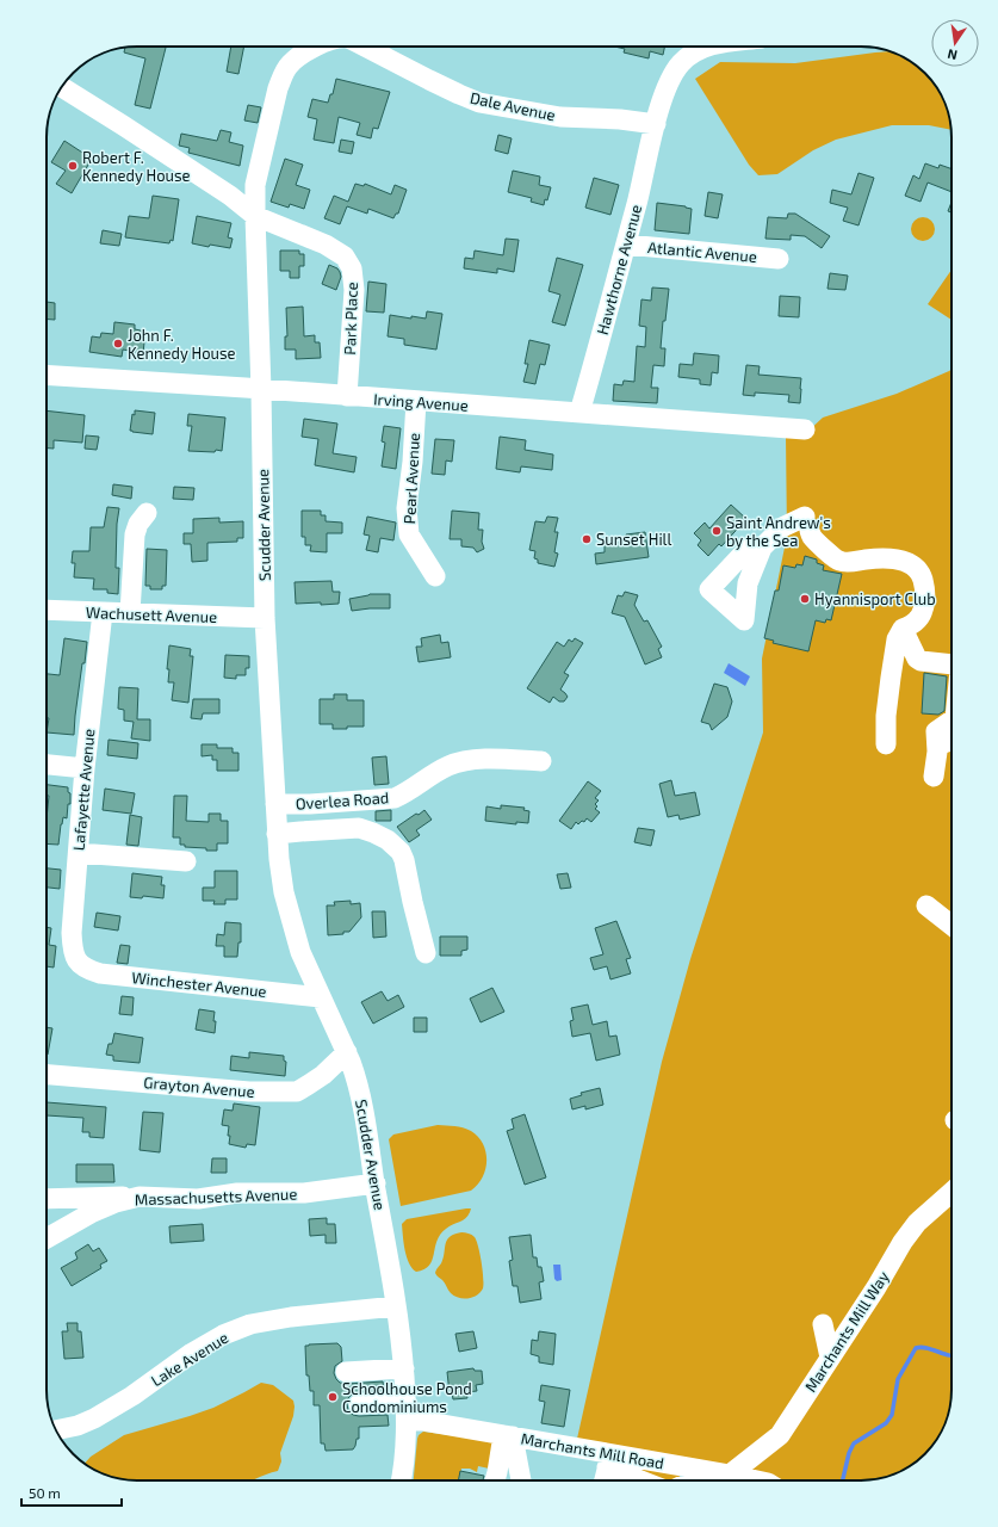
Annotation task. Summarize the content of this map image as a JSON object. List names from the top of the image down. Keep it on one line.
{"streets":{"street":["Dale Avenue","Atlantic Avenue","Hawthorne Avenue","Park Place","Irving Avenue","Pearl Avenue","Scudder Avenue","Wachusett Avenue","Lafayette Avenue","Overlea Road","Winchester Avenue","Grayton Avenue","Massachusetts Avenue","Marchants Mill Way","Lake Avenue","Marchants Mill Road"]},"crossings":[["Dale Avenue","Hawthorne Avenue"],["Dale Avenue","Park Place"],["Dale Avenue","Scudder Avenue"],["Atlantic Avenue","Hawthorne Avenue"],["Hawthorne Avenue","Irving Avenue"],["Park Place","Irving Avenue"],["Park Place","Scudder Avenue"],["Irving Avenue","Pearl Avenue"],["Irving Avenue","Scudder Avenue"],["Scudder Avenue","Wachusett Avenue"],["Scudder Avenue","Overlea Road"],["Scudder Avenue","Winchester Avenue"],["Scudder Avenue","Grayton Avenue"],["Scudder Avenue","Massachusetts Avenue"],["Scudder Avenue","Lake Avenue"],["Scudder Avenue","Marchants Mill Road"],["Wachusett Avenue","Lafayette Avenue"],["Lafayette Avenue","Winchester Avenue"],["Marchants Mill Way","Marchants Mill Road"]],"places":["Robert F. Kennedy House","John F. Kennedy House","Saint Andrew's by the Sea","Sunset Hill","Hyannisport Club","Schoolhouse Pond Condominiums"],"scale_bar":"50 m","north":"bottom"}
